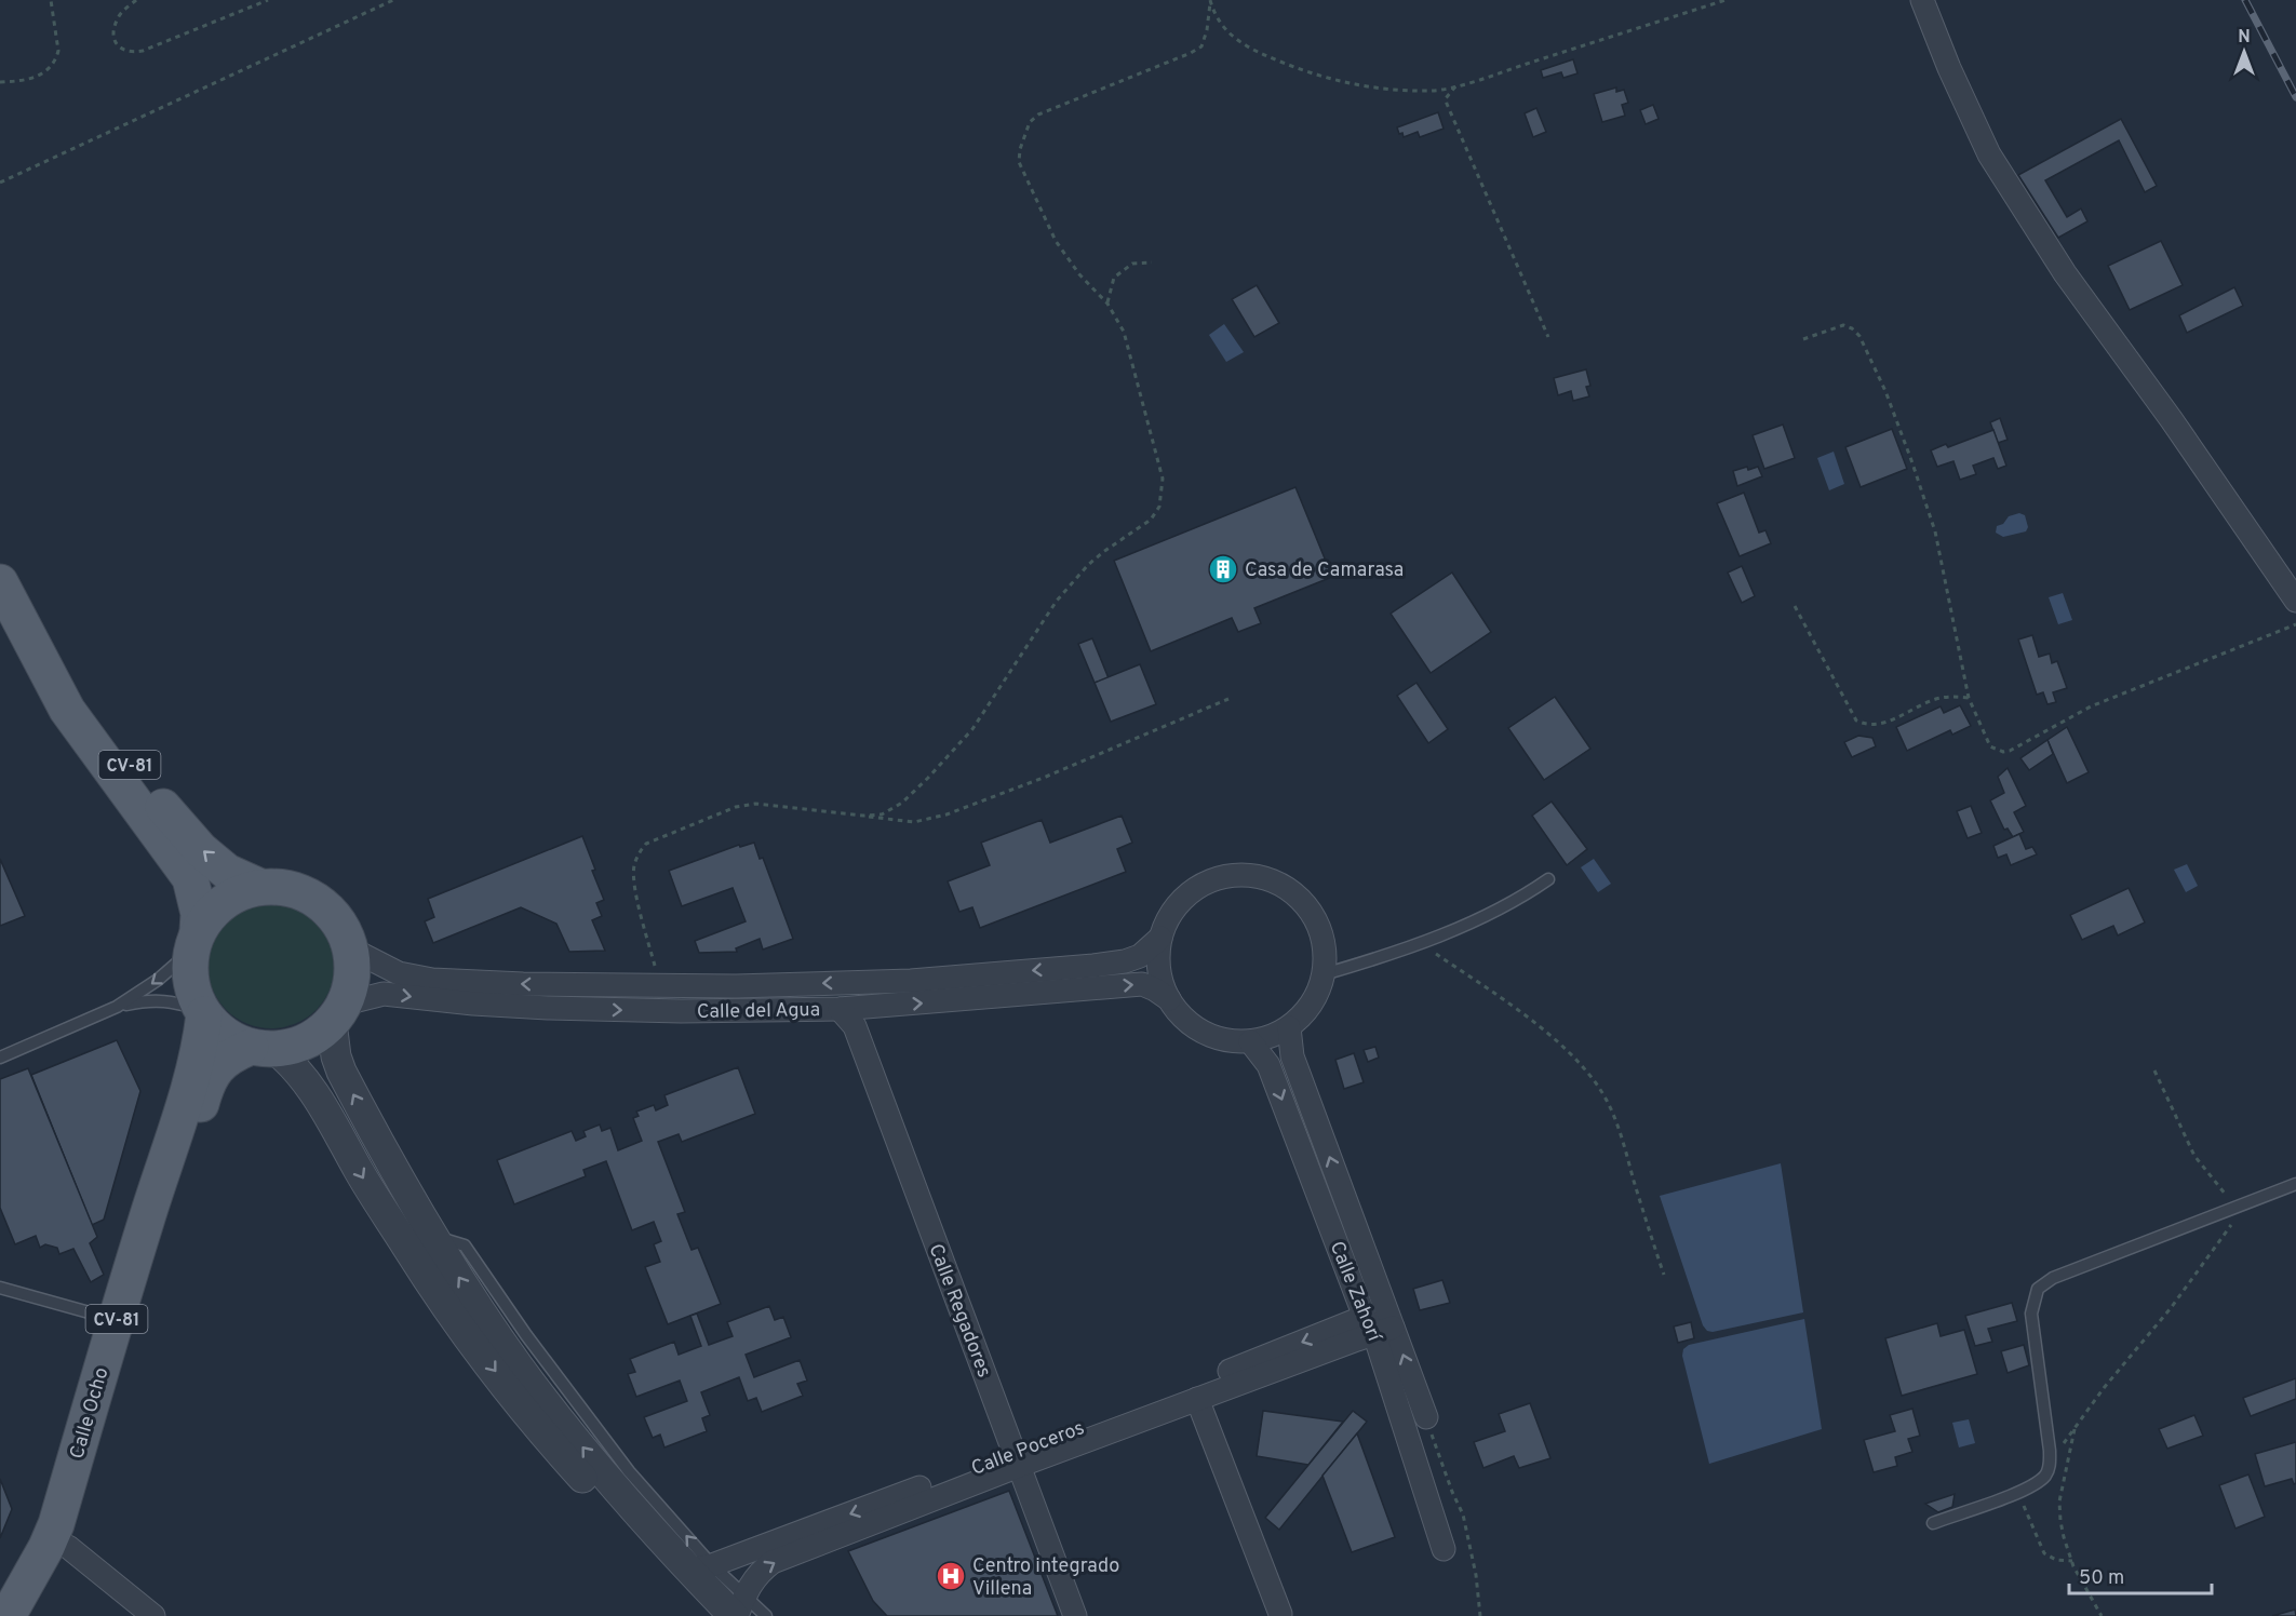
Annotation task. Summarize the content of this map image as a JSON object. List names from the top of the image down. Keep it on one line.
{"streets":{"main road":["CV-81","Calle Ocho"],"street":["Calle del Agua","Calle Zahorí","Calle Regadores","Calle Poceros"]},"crossings":[["CV-81","Calle del Agua"],["CV-81","Calle Ocho"],["Calle del Agua","Calle Zahorí"],["Calle del Agua","Calle Regadores"],["Calle del Agua","Calle Ocho"],["Calle Zahorí","Calle Poceros"],["Calle Regadores","Calle Poceros"]],"places":{"building":["Casa de Camarasa"],"hospital":["Centro integrado Villena"]},"scale_bar":"50 m","north":"top"}
